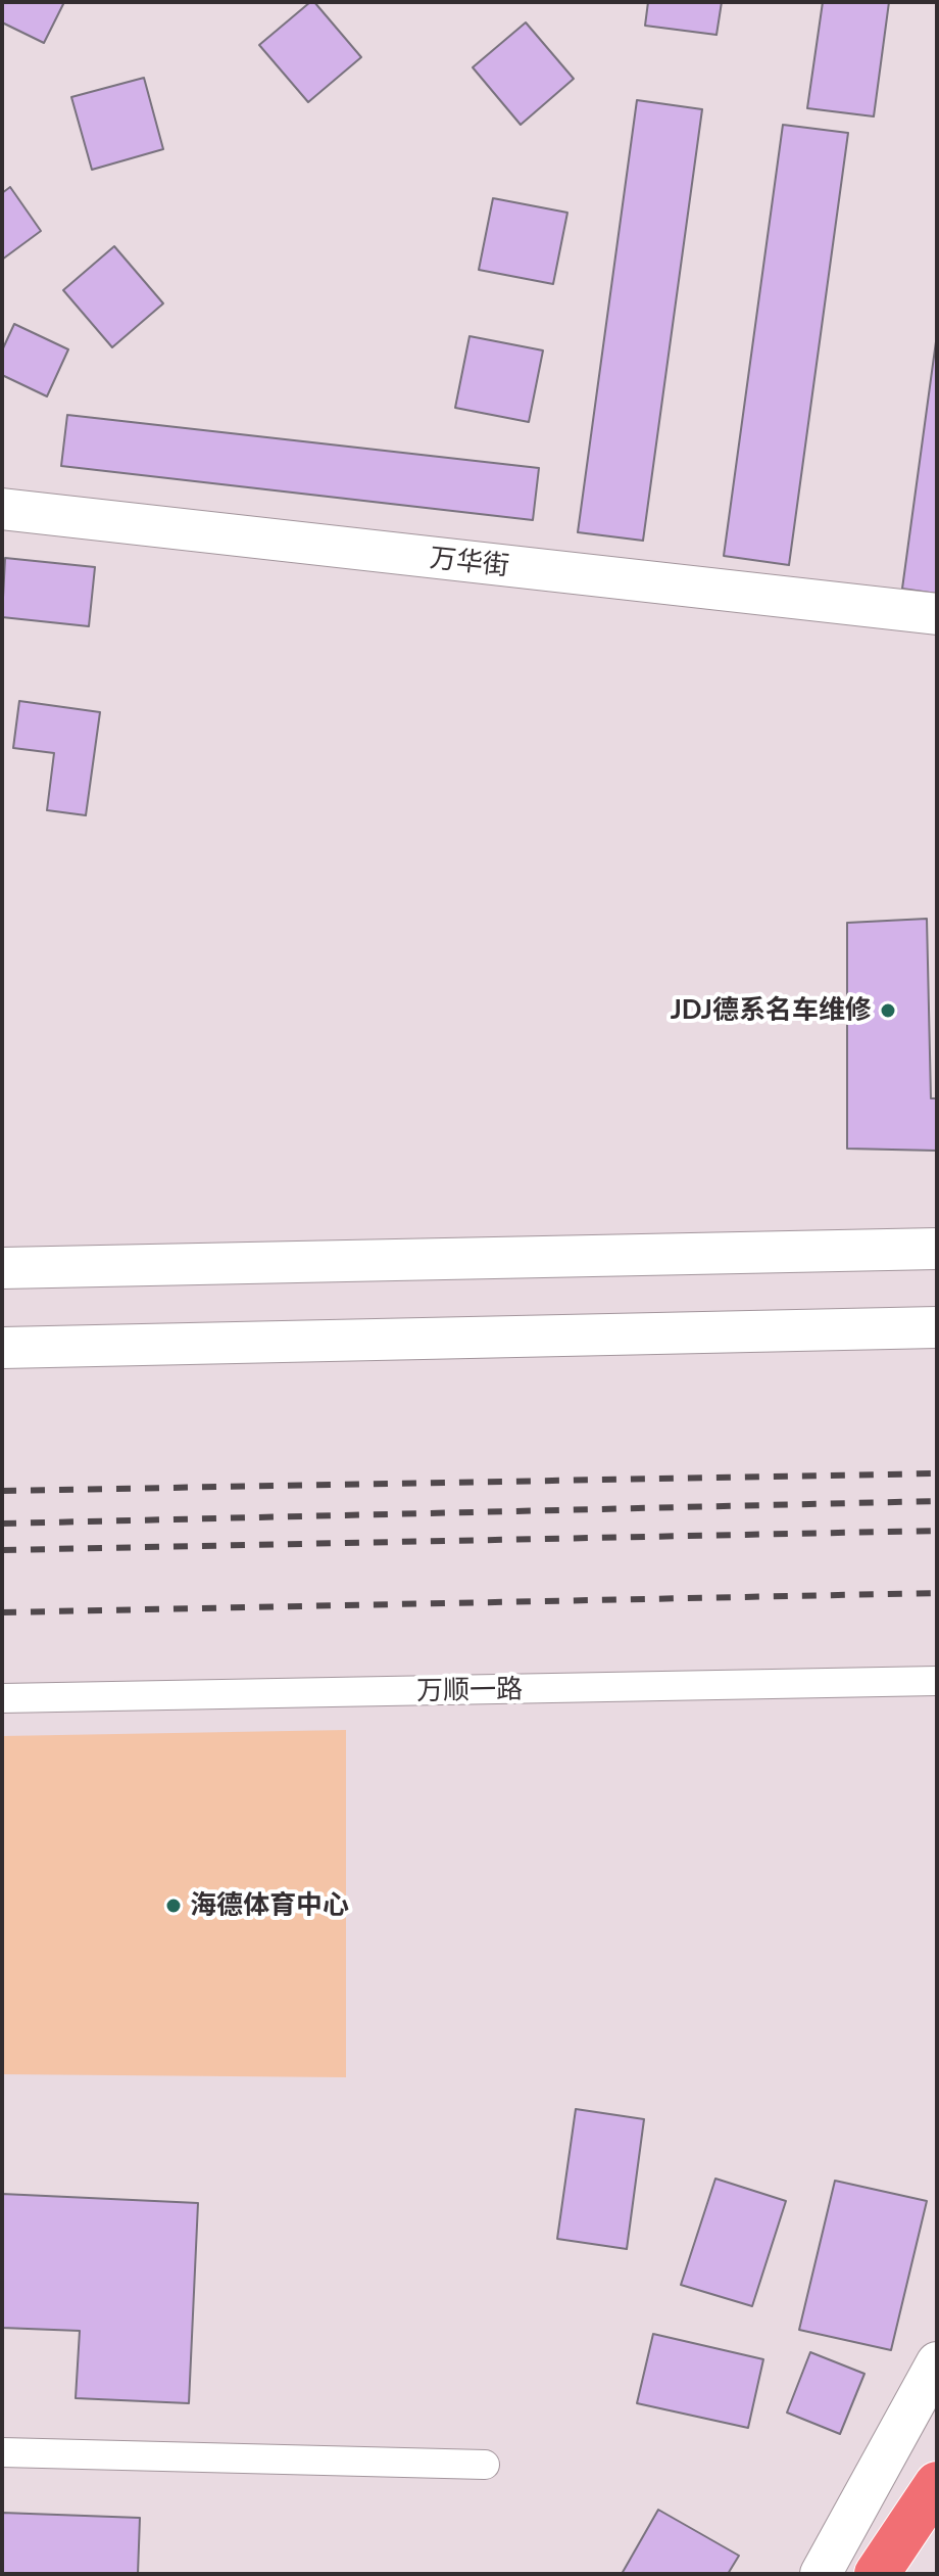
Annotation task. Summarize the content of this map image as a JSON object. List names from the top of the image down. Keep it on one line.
{"streets":{"street":["万华街","万顺一路"]},"places":["JDJ德系名车维修","海德体育中心"]}
